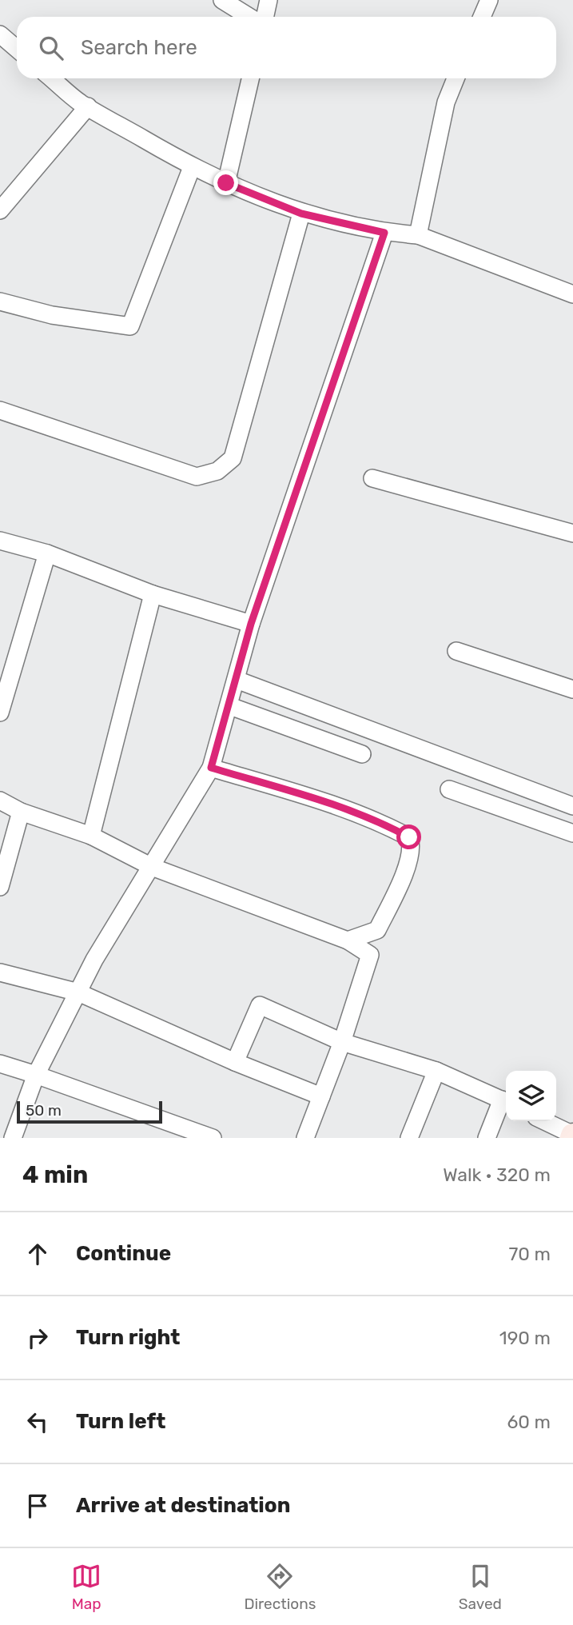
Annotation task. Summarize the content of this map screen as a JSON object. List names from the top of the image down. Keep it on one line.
{"scale_bar":"50 m","page":{"search":"Search here","scale":"50 m","heading":["4 min","Walk · 320 m"],"list":[["Continue","70 m"],["Turn right","190 m"],["Turn left","60 m"],"Arrive at destination"],"nav":["Map","Directions","Saved"]}}
